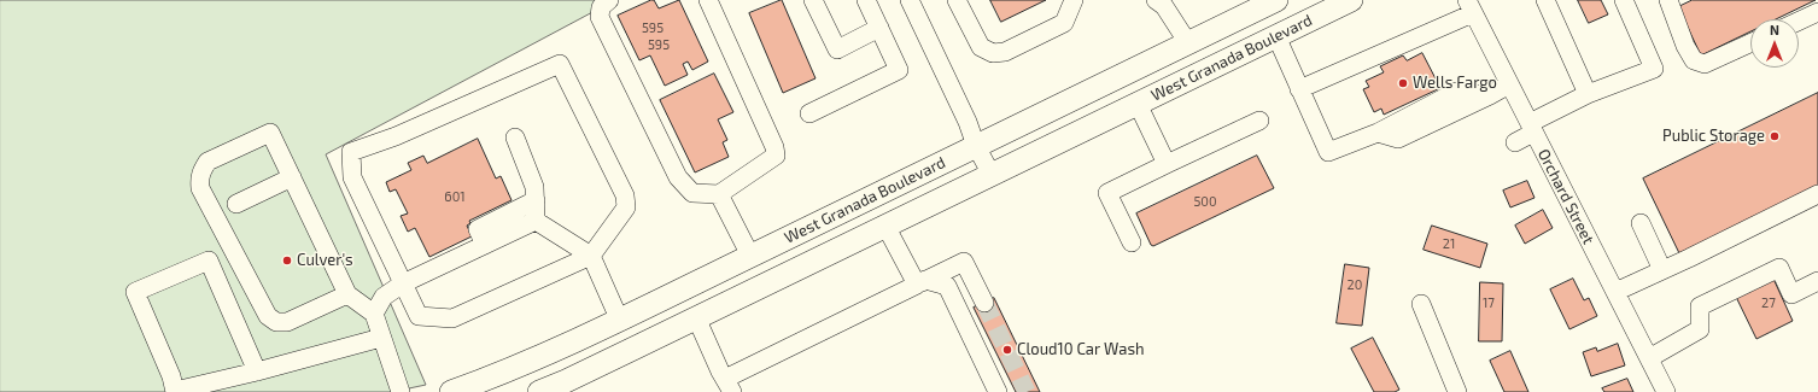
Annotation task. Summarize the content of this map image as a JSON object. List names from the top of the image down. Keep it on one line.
{"streets":{"main road":["West Granada Boulevard"],"street":["Orchard Street"]},"places":["Wells Fargo","Public Storage","Culver's","Cloud10 Car Wash"],"house_numbers":["595","595","601","500","21","20","17","27"],"north":"top"}
